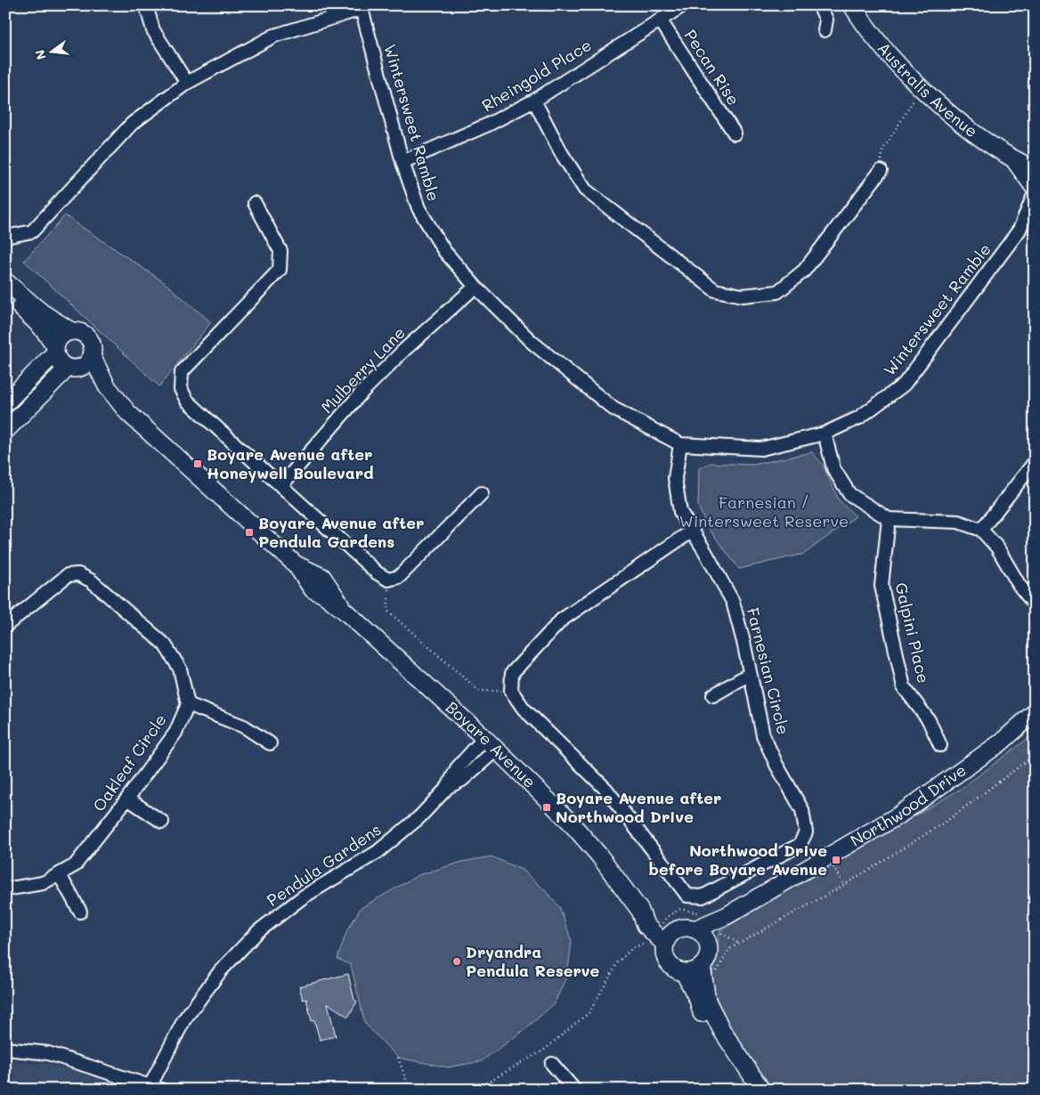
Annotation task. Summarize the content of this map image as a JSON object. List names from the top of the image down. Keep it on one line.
{"streets":{"street":["Pecan Rise","Rheingold Place","Australis Avenue","Wintersweet Ramble","Mulberry Lane","Galpini Place","Farnesian Circle","Boyare Avenue","Oakleaf Circle","Northwood Drive","Pendula Gardens"]},"crossings":[["Pecan Rise","Rheingold Place"],["Rheingold Place","Wintersweet Ramble"],["Wintersweet Ramble","Mulberry Lane"],["Wintersweet Ramble","Farnesian Circle"],["Boyare Avenue","Northwood Drive"],["Boyare Avenue","Pendula Gardens"]],"parks":["Farnesian / Wintersweet Reserve"],"places":{"transit":["Boyare Avenue after Honeywell Boulevard","Boyare Avenue after Pendula Gardens","Boyare Avenue after Northwood Drive","Northwood Drive before Boyare Avenue"],"other":["Dryandra Pendula Reserve"]},"north":"left"}
